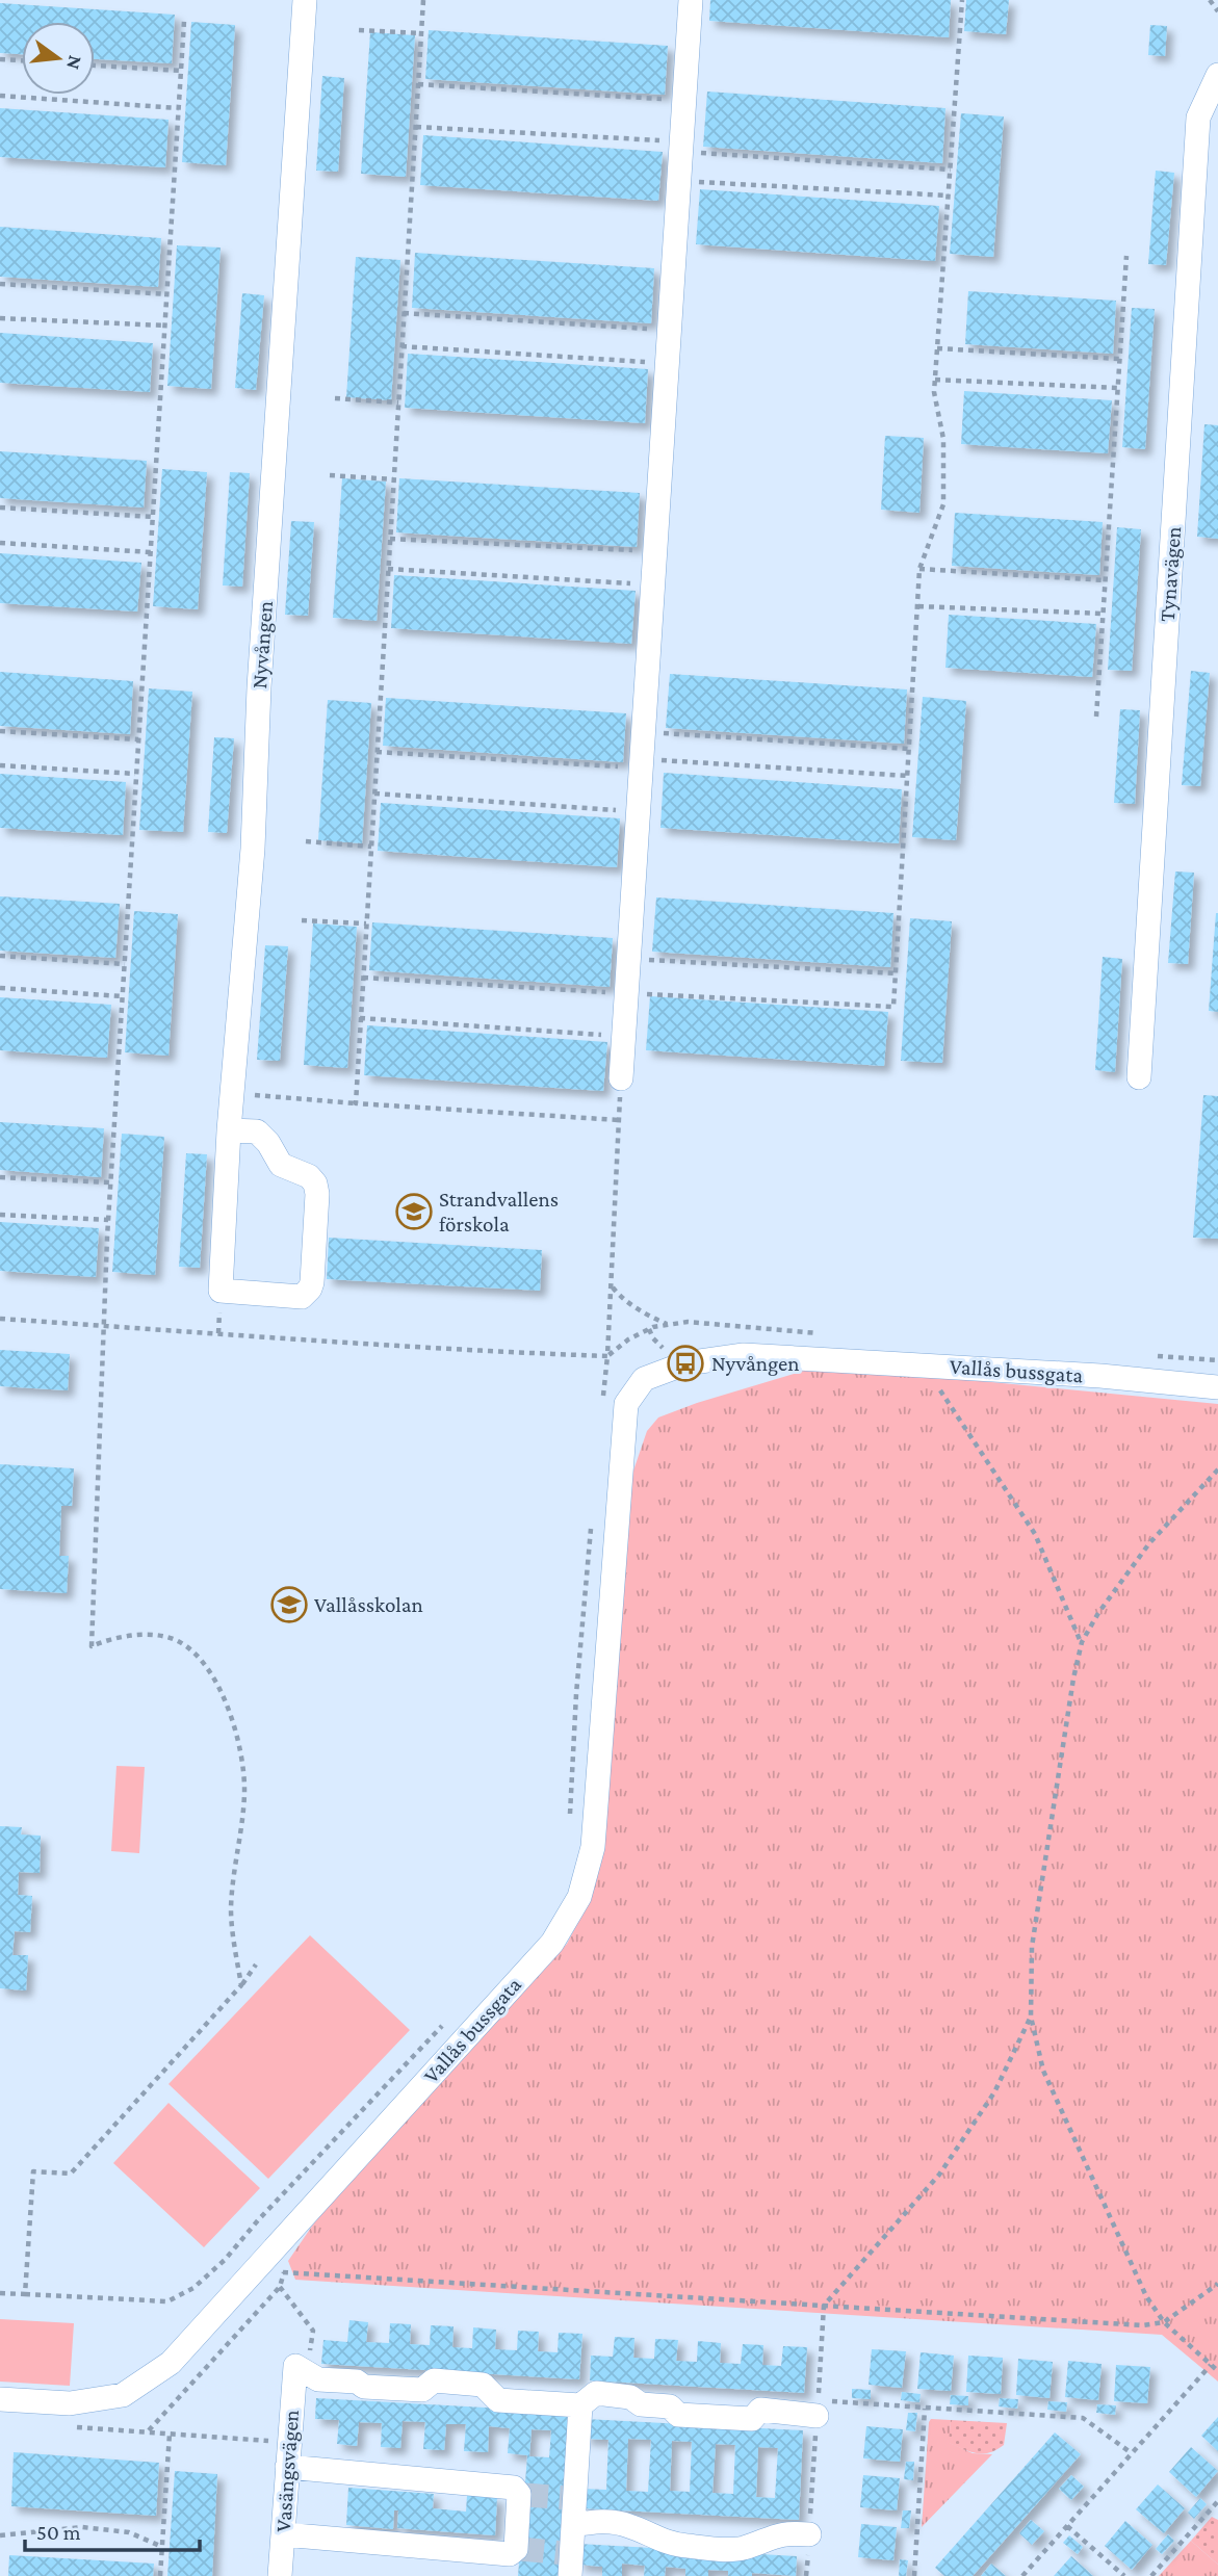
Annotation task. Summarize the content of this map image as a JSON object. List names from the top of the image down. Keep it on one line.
{"streets":{"street":["Tynavägen","Nyvången","Vallås bussgata","Vasängsvägen"]},"places":{"school or university":["Strandvallens förskola","Vallåsskolan"],"bus stop":["Nyvången"]},"scale_bar":"50 m","north":"right"}
